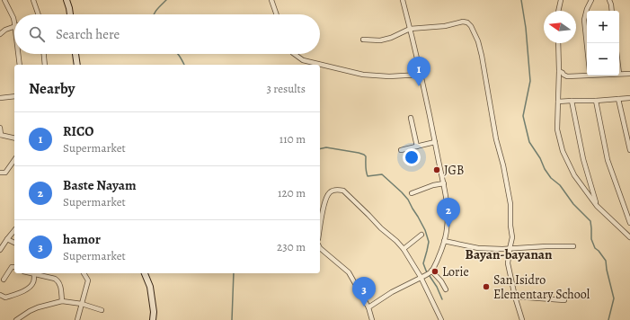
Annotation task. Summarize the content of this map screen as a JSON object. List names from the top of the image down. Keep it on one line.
{"districts":["Bayan-bayanan"],"places":["JGB","Lorie","San Isidro Elementary School"],"north":"left","page":{"map_buttons":["+","−"],"search":"Search here","pins":["1","2","3"],"heading":["Nearby","3 results"],"list":[{"mark":"1","name":"RICO","note":"Supermarket","value":"110 m"},{"mark":"2","name":"Baste Nayam","note":"Supermarket","value":"120 m"},{"mark":"3","name":"hamor","note":"Supermarket","value":"230 m"}]}}
